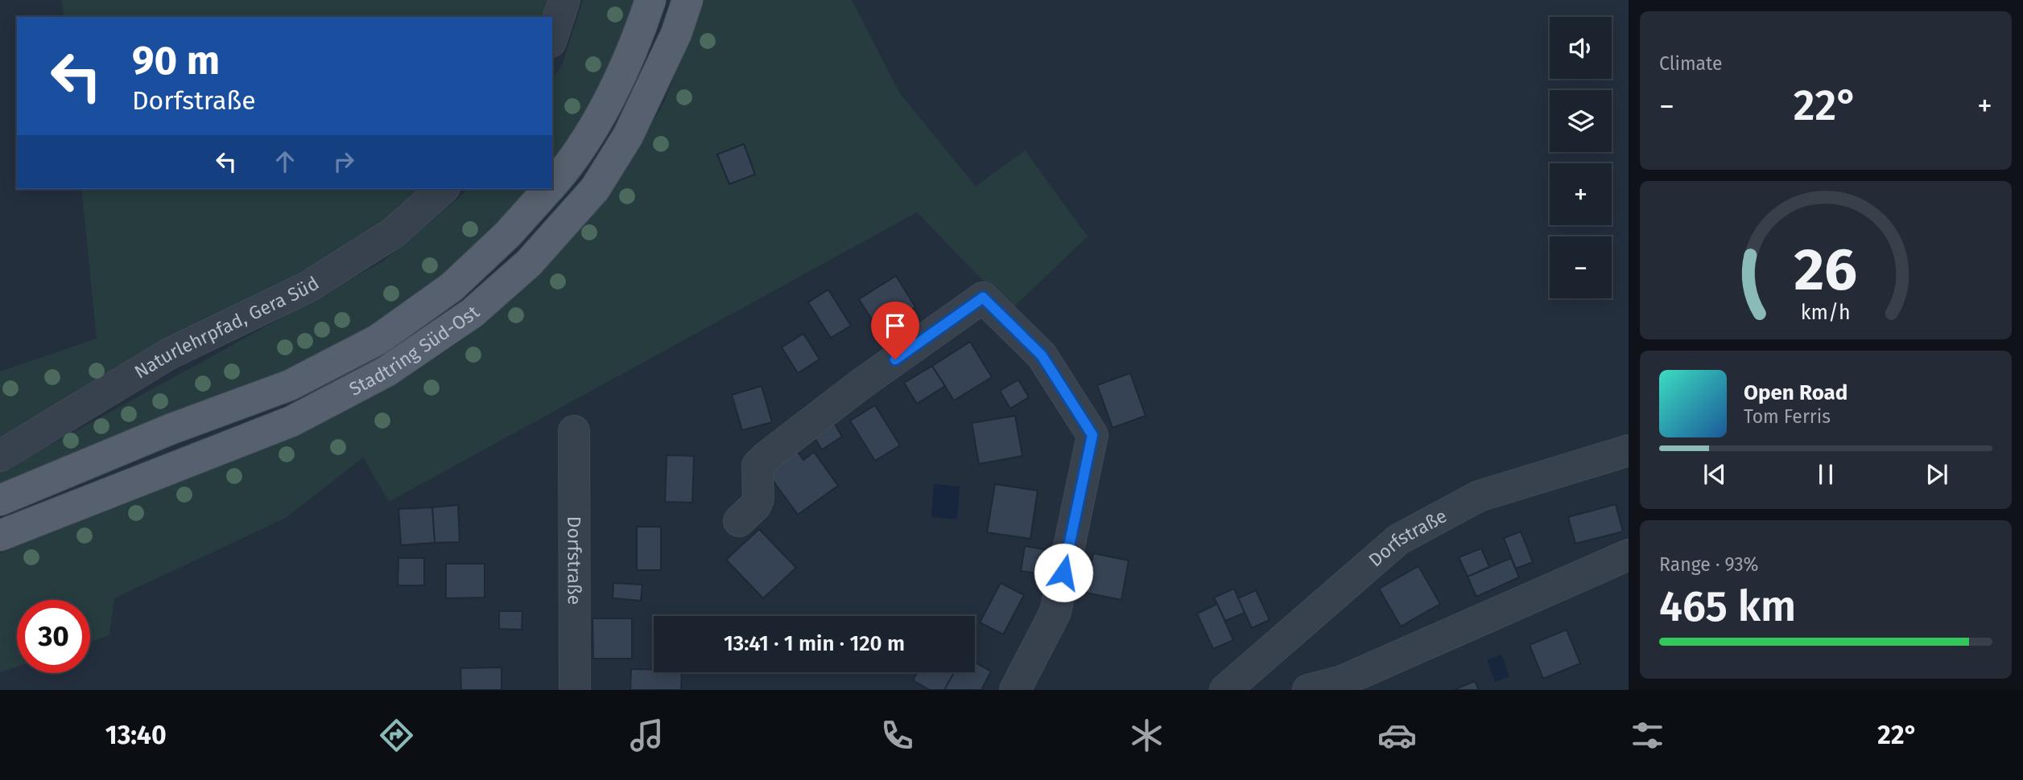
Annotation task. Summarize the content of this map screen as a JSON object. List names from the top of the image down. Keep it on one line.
{"streets":{"main road":["Stadtring Süd-Ost"],"street":["Naturlehrpfad, Gera Süd","Dorfstraße"]},"page":{"tile":["Climate",["Range · 93%","465 km"]],"map_buttons":["+","−"],"turn":["90 m","Dorfstraße"],"heat":["−","22°","+"],"song":["Open Road","Tom Ferris"],"limit":"30","trip":"13:41 · 1 min · 120 m","tabs":["13:40","22°"],"gauge":["26","km/h"]}}
